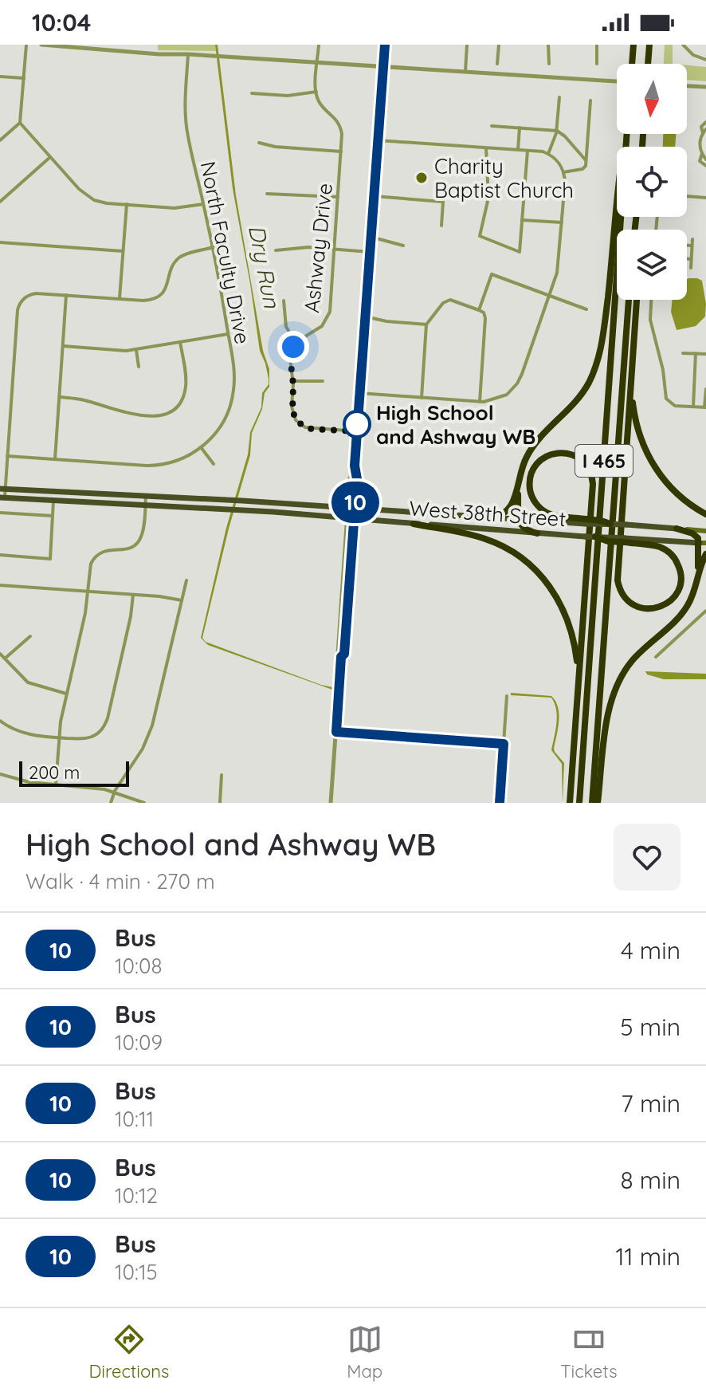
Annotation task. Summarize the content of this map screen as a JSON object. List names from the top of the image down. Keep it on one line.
{"streets":{"highway":["I 465"],"main road":["West 38th Street"],"street":["Ashway Drive","North Faculty Drive"]},"water":["Dry Run"],"places":["Charity Baptist Church","High School and Ashway WB"],"lines":["bus line 10"],"scale_bar":"200 m","north":"bottom","page":{"status":"10:04","on_map":"10","scale":"200 m","heading":["High School and Ashway WB","Walk · 4 min · 270 m"],"list":[{"mark":"10","name":"Bus","note":"10:08","value":"4 min"},{"mark":"10","name":"Bus","note":"10:09","value":"5 min"},{"mark":"10","name":"Bus","note":"10:11","value":"7 min"},{"mark":"10","name":"Bus","note":"10:12","value":"8 min"},{"mark":"10","name":"Bus","note":"10:15","value":"11 min"}],"tabs":["Directions","Map","Tickets"]}}
